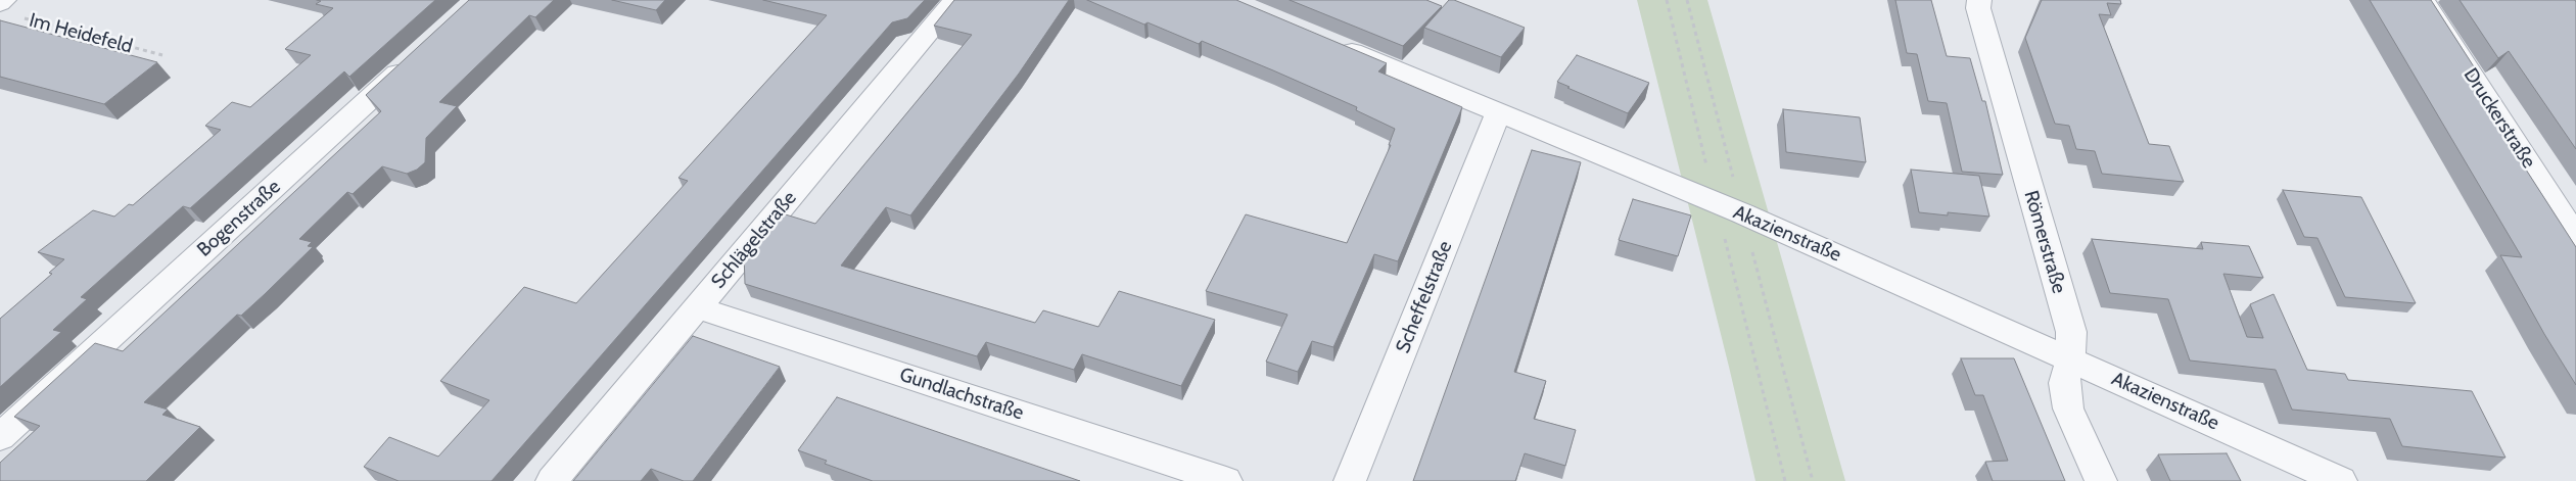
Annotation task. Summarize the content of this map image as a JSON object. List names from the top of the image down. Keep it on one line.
{"streets":{"street":["Druckerstraße","Bogenstraße","Akazienstraße","Schlägelstraße","Römerstraße","Scheffelstraße","Gundlachstraße"],"path":["Im Heidefeld"]},"crossings":[["Akazienstraße","Römerstraße"],["Akazienstraße","Scheffelstraße"],["Schlägelstraße","Gundlachstraße"]]}
